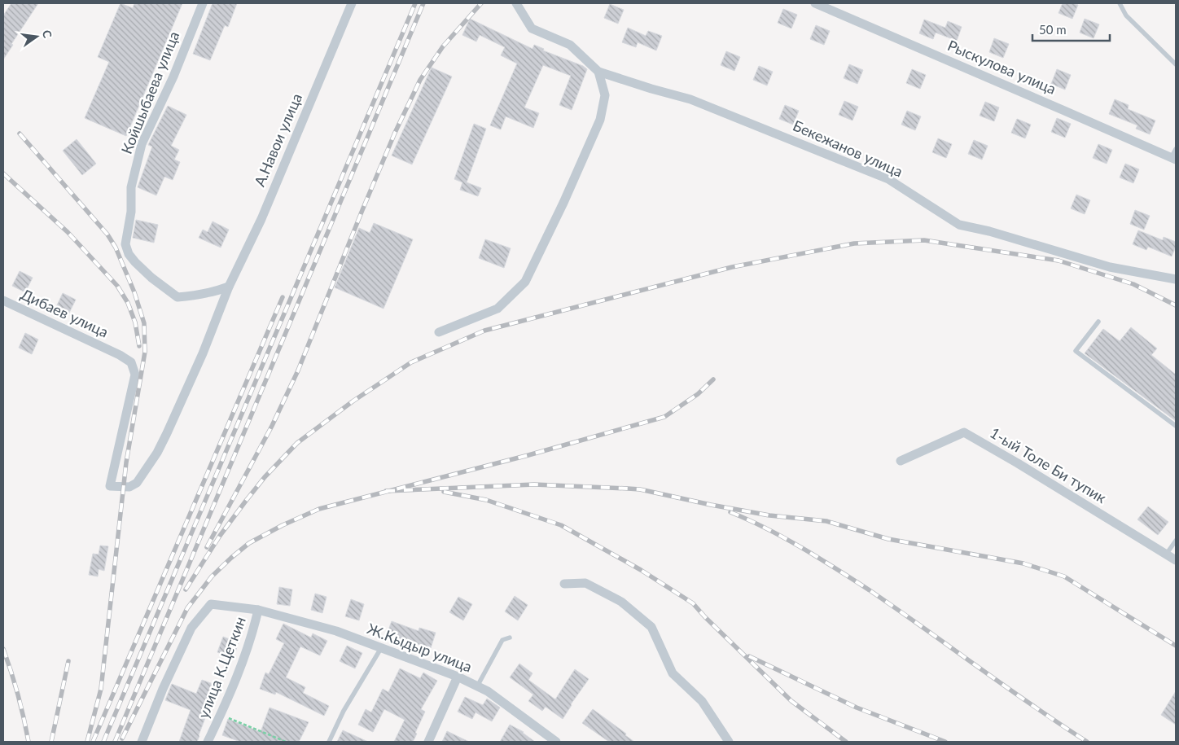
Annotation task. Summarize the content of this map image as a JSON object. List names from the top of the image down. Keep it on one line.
{"streets":{"street":["Рыскулова улица","Койшыбаева улица","А.Навои улица","Бекежанов улица","Дибаев улица","1-ый Толе Би тупик","Ж.Кыдыр улица","улица К.Цеткин"]},"crossings":[["Койшыбаева улица","А.Навои улица"],["А.Навои улица","Дибаев улица"],["Ж.Кыдыр улица","улица К.Цеткин"]],"scale_bar":"50 m","north":"right"}
